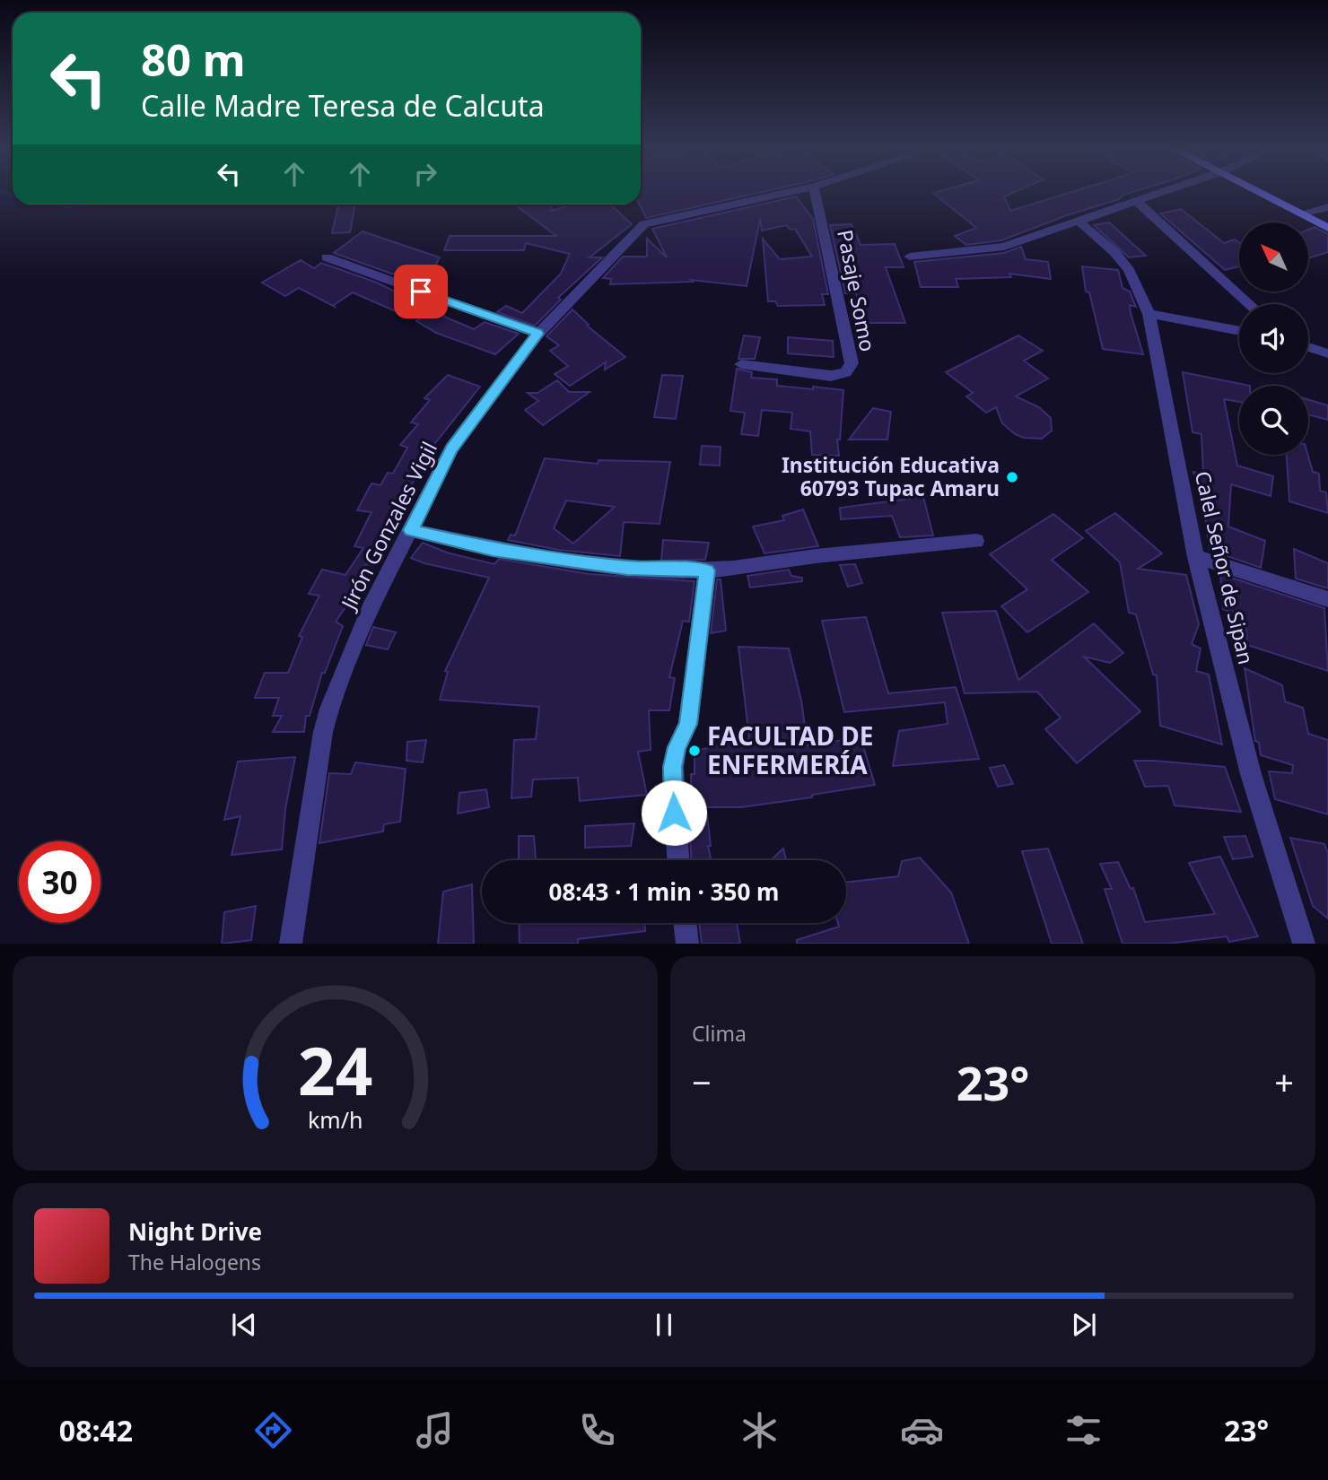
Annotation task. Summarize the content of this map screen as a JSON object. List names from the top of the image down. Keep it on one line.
{"streets":{"street":["Pasaje Somo","Jirón Gonzales Vigil","Calel Señor de Sipan"]},"places":["Institución Educativa 60793 Tupac Amaru","FACULTAD DE ENFERMERÍA"],"north":"top left","page":{"turn":["80 m","Calle Madre Teresa de Calcuta"],"limit":"30","trip":"08:43 · 1 min · 350 m","tile":"Clima","heat":["−","23°","+"],"song":["Night Drive","The Halogens"],"tabs":["08:42","23°"],"gauge":["24","km/h"]}}
